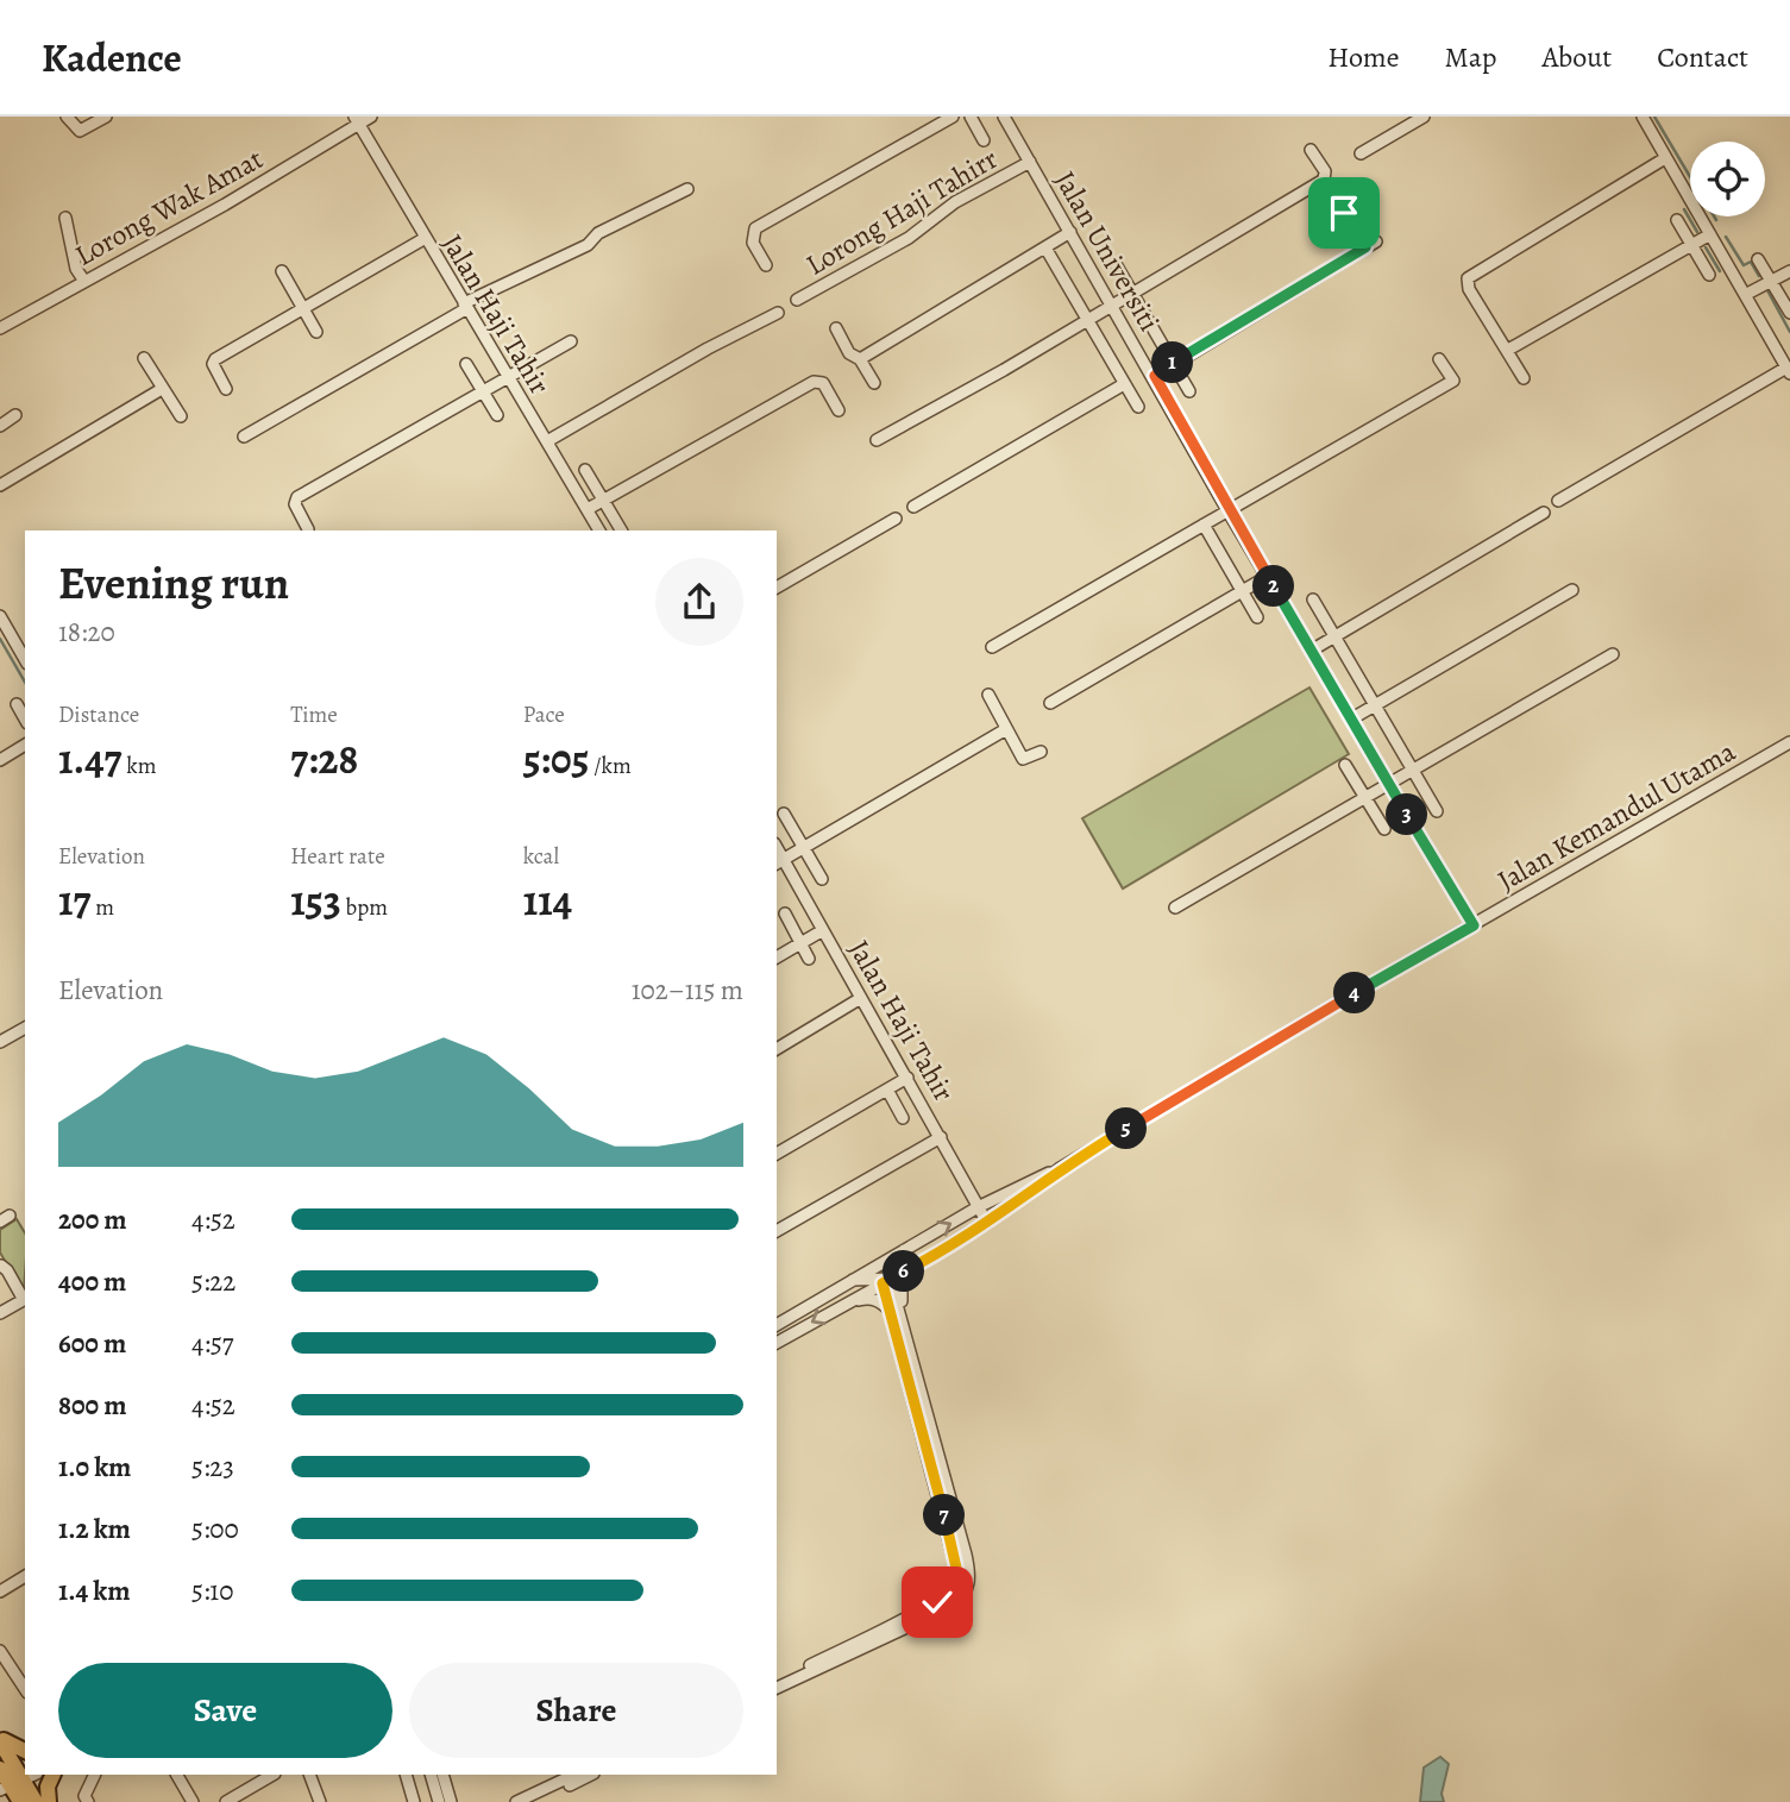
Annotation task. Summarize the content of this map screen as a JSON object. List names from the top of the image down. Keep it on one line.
{"streets":{"street":["Lorong Wak Amat","Lorong Haji Tahirr","Jalan Universiti","Jalan Haji Tahir","Jalan Kemandul Utama"]},"crossings":[["Lorong Wak Amat","Jalan Haji Tahir"],["Lorong Haji Tahirr","Jalan Universiti"],["Jalan Universiti","Jalan Kemandul Utama"]],"page":{"header":"Kadence","nav":["Home","Map","About","Contact"],"pins":["1","2","3","4","5","6","7"],"heading":["Evening run","18:20"],"stats":[["Distance","1.47 km"],["Time","7:28"],["Pace","5:05 /km"],["Elevation","17 m"],["Heart rate","153 bpm"],["kcal","114"]],"chart":["Elevation","102–115 m"],"list":[{"name":"200 m","note":"4:52"},{"name":"400 m","note":"5:22"},{"name":"600 m","note":"4:57"},{"name":"800 m","note":"4:52"},{"name":"1.0 km","note":"5:23"},{"name":"1.2 km","note":"5:00"},{"name":"1.4 km","note":"5:10"}],"buttons":["Save","Share"]}}
